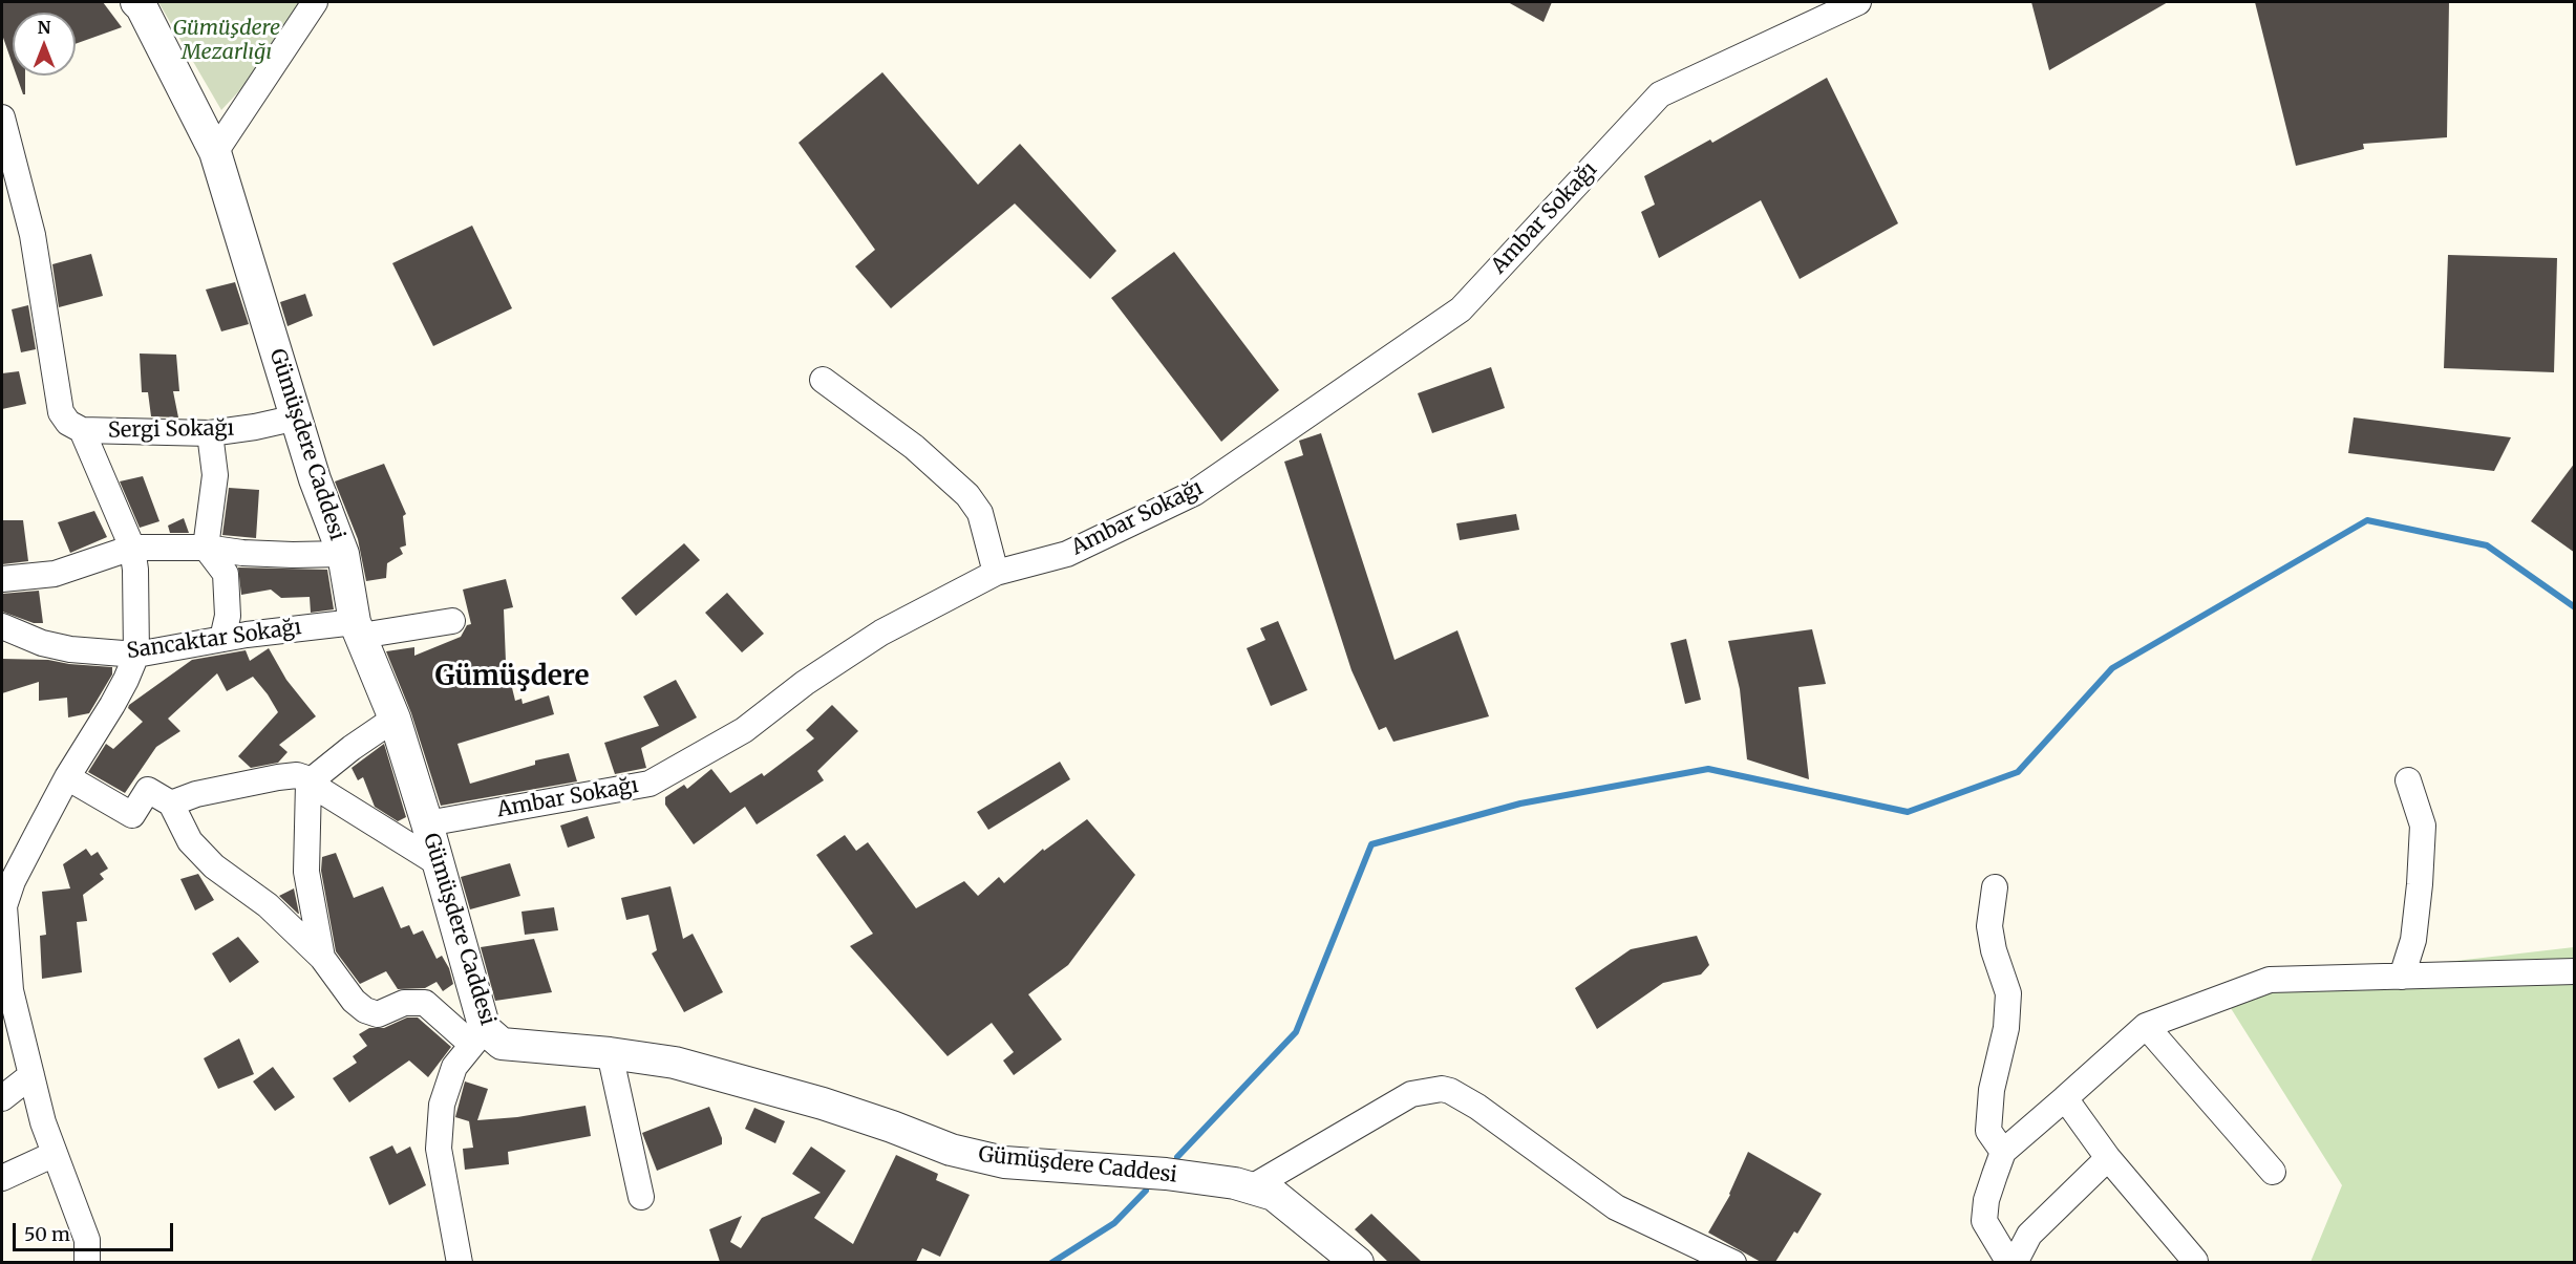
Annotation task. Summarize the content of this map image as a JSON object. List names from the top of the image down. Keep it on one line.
{"streets":{"street":["Ambar Sokağı","Sergi Sokağı","Gümüşdere Caddesi","Sancaktar Sokağı"]},"crossings":[["Ambar Sokağı","Gümüşdere Caddesi"],["Sergi Sokağı","Gümüşdere Caddesi"],["Gümüşdere Caddesi","Sancaktar Sokağı"]],"districts":["Gümüşdere"],"parks":["Gümüşdere Mezarlığı"],"scale_bar":"50 m","north":"top"}
